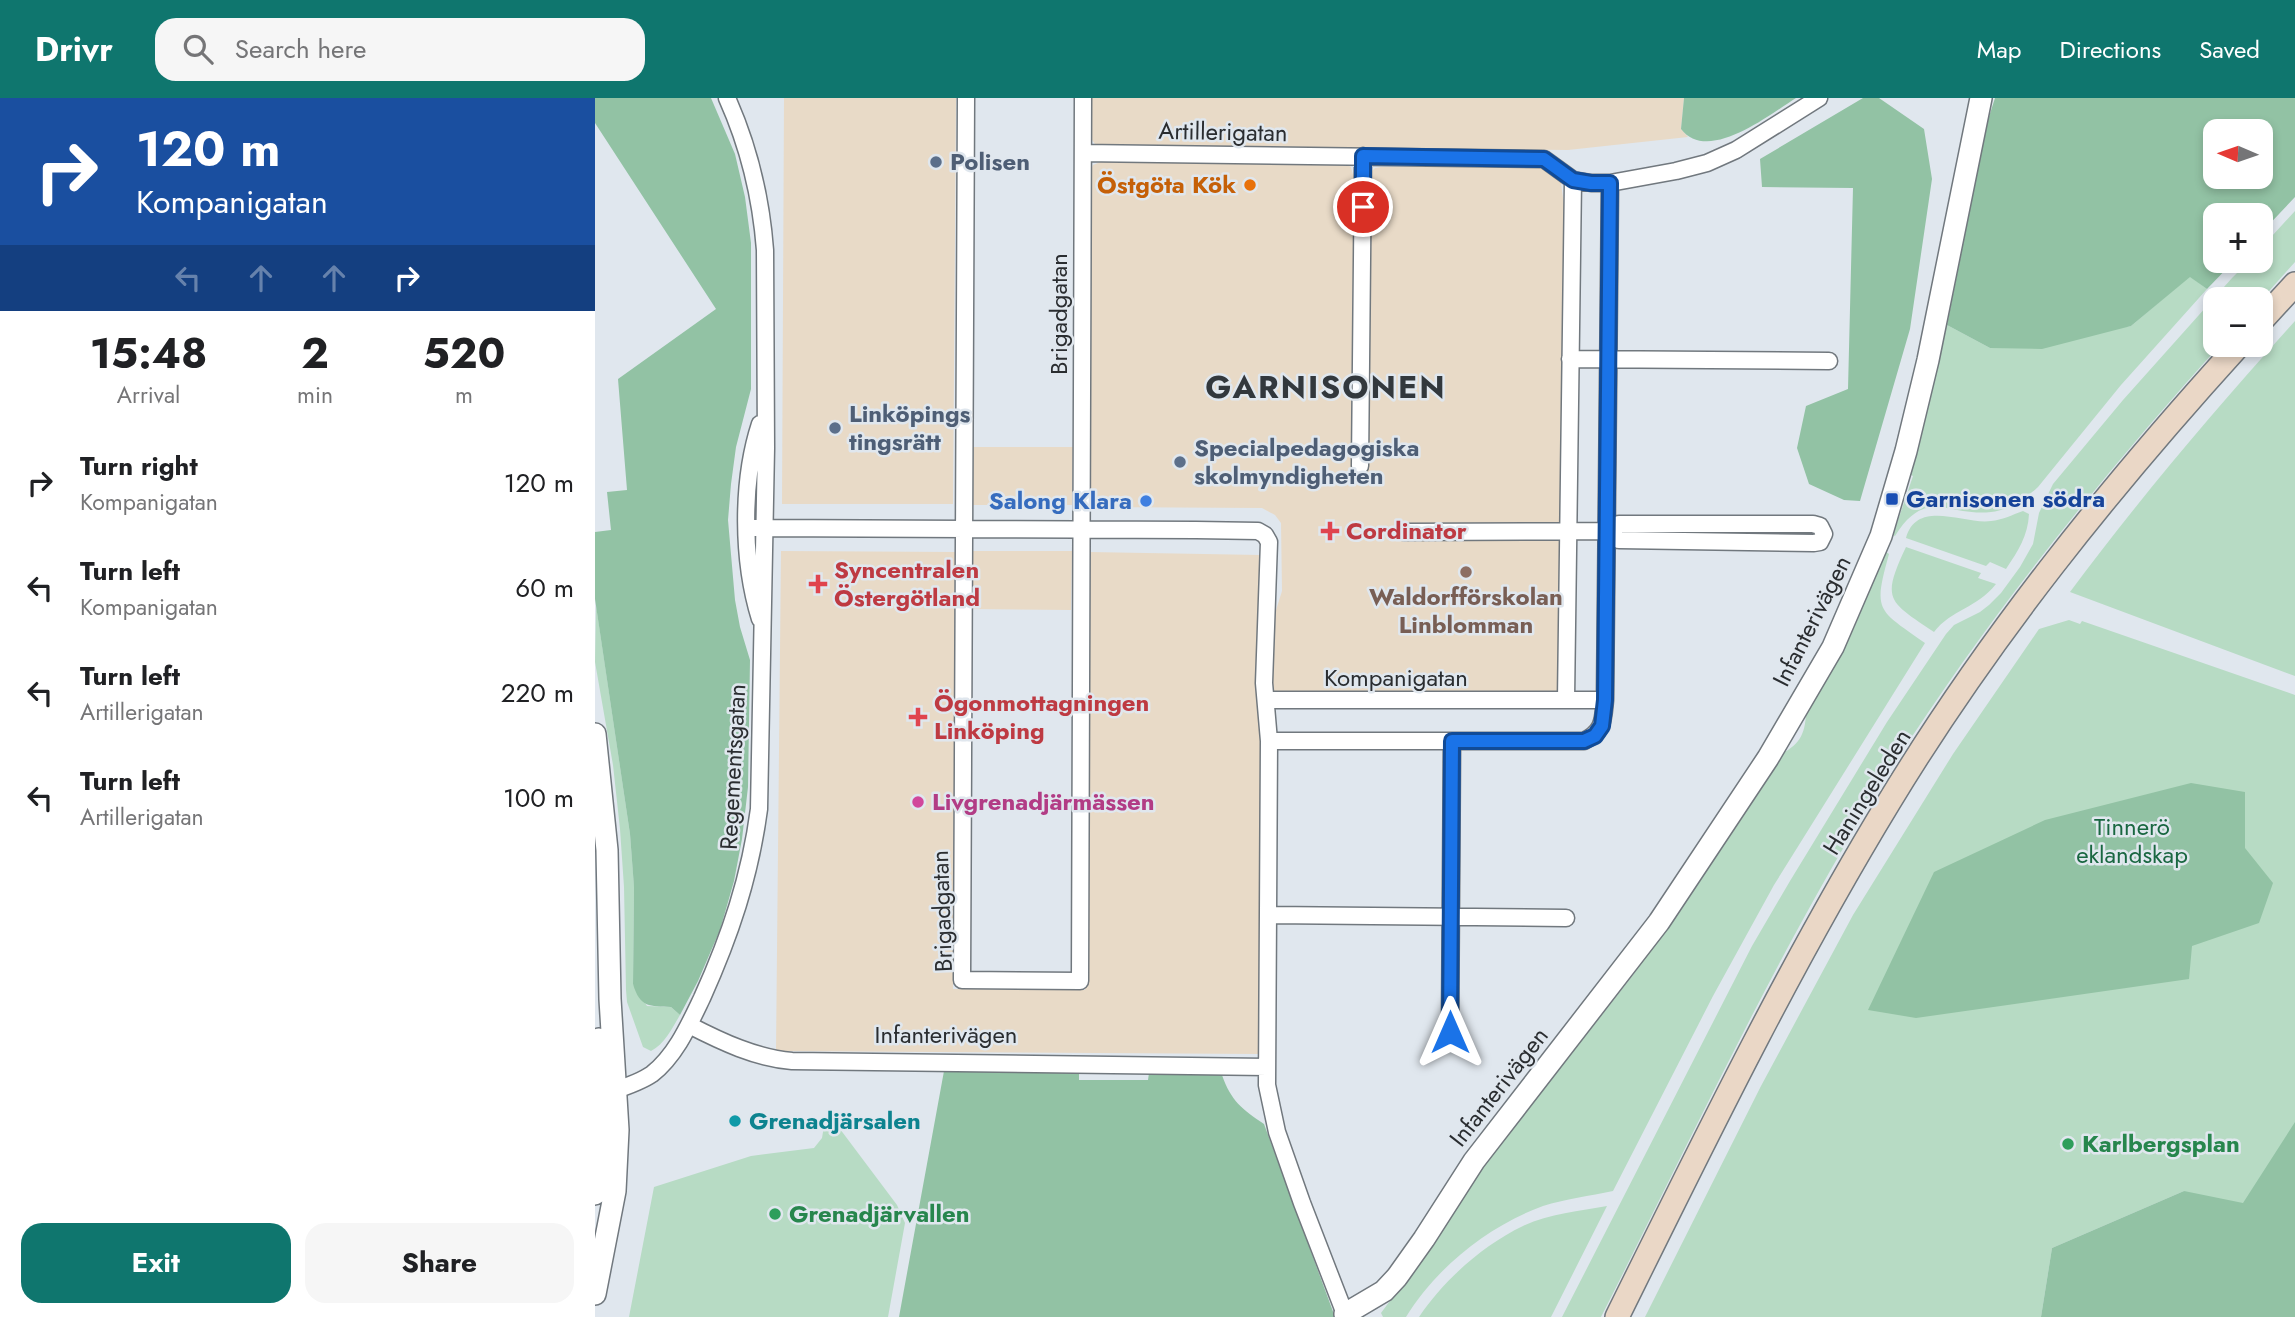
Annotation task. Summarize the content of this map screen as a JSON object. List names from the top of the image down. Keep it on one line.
{"streets":{"main road":["Haningeleden"],"street":["Artillerigatan","Brigadgatan","Infanterivägen","Kompanigatan","Regementsgatan"]},"crossings":[["Artillerigatan","Brigadgatan"],["Infanterivägen","Regementsgatan"]],"districts":["GARNISONEN"],"parks":["Tinnerö eklandskap"],"places":{"other":["Polisen","Östgöta Kök","Linköpings tingsrätt","Specialpedagogiska skolmyndigheten","Salong Klara","Waldorfförskolan Linblomman","Livgrenadjärmässen","Grenadjärsalen","Karlbergsplan","Grenadjärvallen"],"transit":["Garnisonen södra"],"health":["Cordinator","Syncentralen Östergötland","Ögonmottagningen Linköping"]},"north":"left","page":{"header":"Drivr","search":"Search here","nav":["Map","Directions","Saved"],"turn":["120 m","Kompanigatan"],"map_buttons":["+","−"],"eta":["15:48","Arrival","2","min","520","m"],"list":[{"name":"Turn right","note":"Kompanigatan","value":"120 m"},{"name":"Turn left","note":"Kompanigatan","value":"60 m"},{"name":"Turn left","note":"Artillerigatan","value":"220 m"},{"name":"Turn left","note":"Artillerigatan","value":"100 m"}],"buttons":["Exit","Share"]}}
